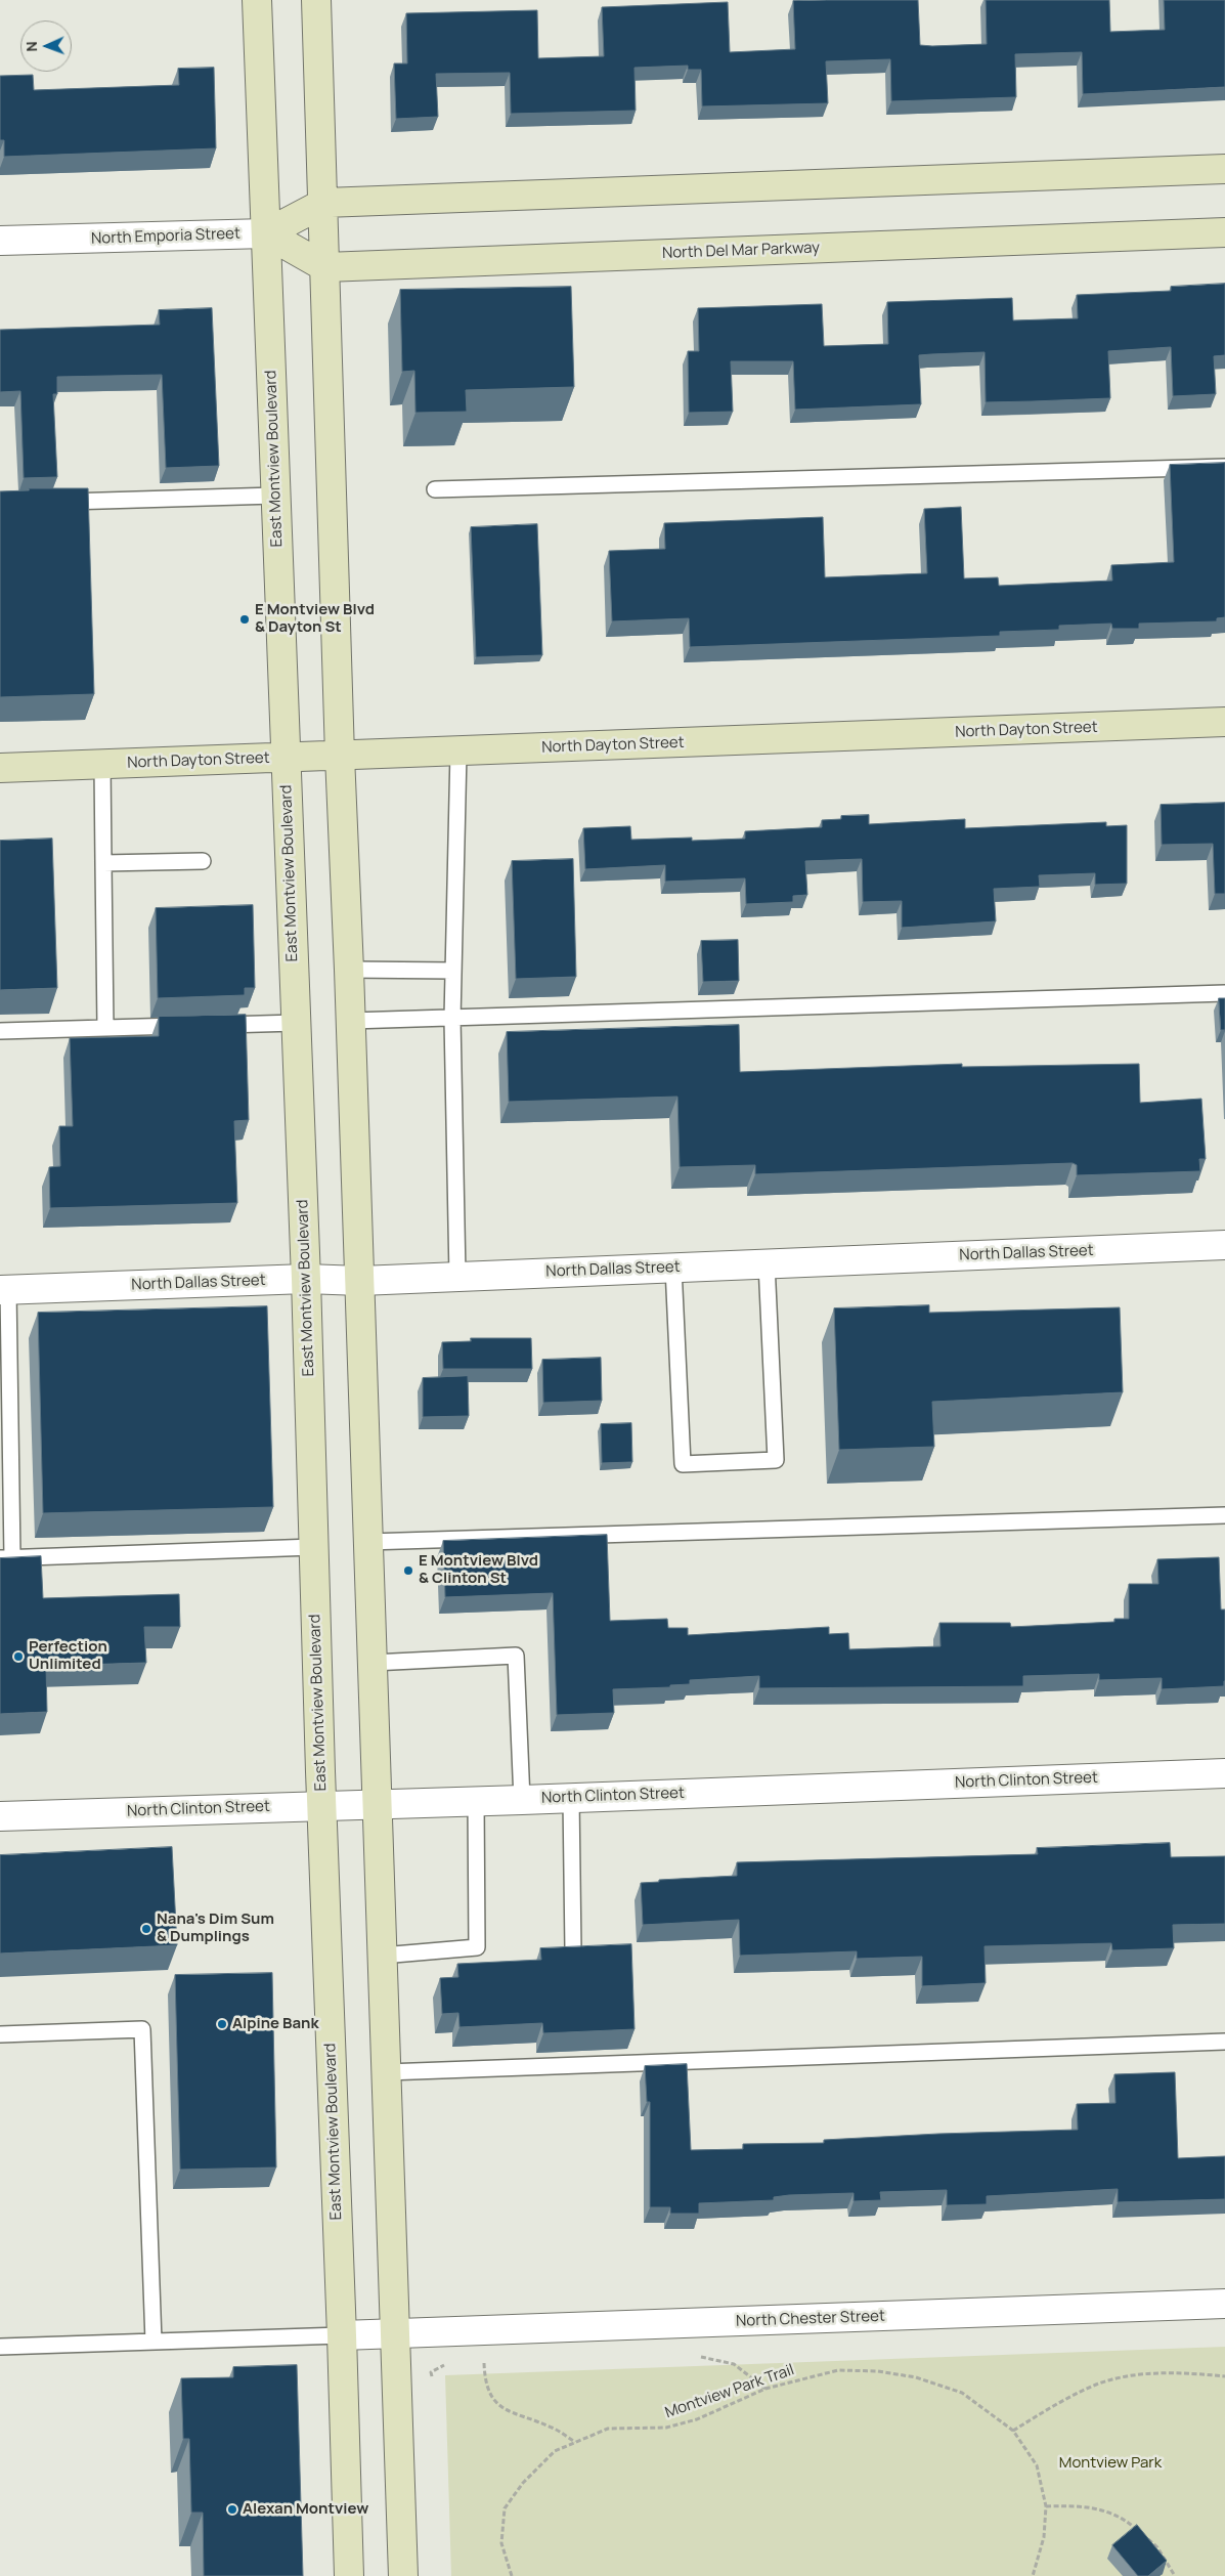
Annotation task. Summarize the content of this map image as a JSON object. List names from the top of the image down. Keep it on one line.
{"streets":{"main road":["North Emporia Street","North Del Mar Parkway","East Montview Boulevard","North Dayton Street"],"street":["North Dallas Street","North Clinton Street","North Chester Street"],"path":["Montview Park Trail"]},"crossings":[["North Emporia Street","East Montview Boulevard"],["East Montview Boulevard","North Dayton Street"],["East Montview Boulevard","North Dallas Street"],["East Montview Boulevard","North Clinton Street"],["East Montview Boulevard","North Chester Street"]],"parks":["Montview Park"],"places":["E Montview Blvd & Dayton St","E Montview Blvd & Clinton St","Perfection Unlimited","Nana's Dim Sum & Dumplings","Alpine Bank","Alexan Montview"],"north":"left"}
